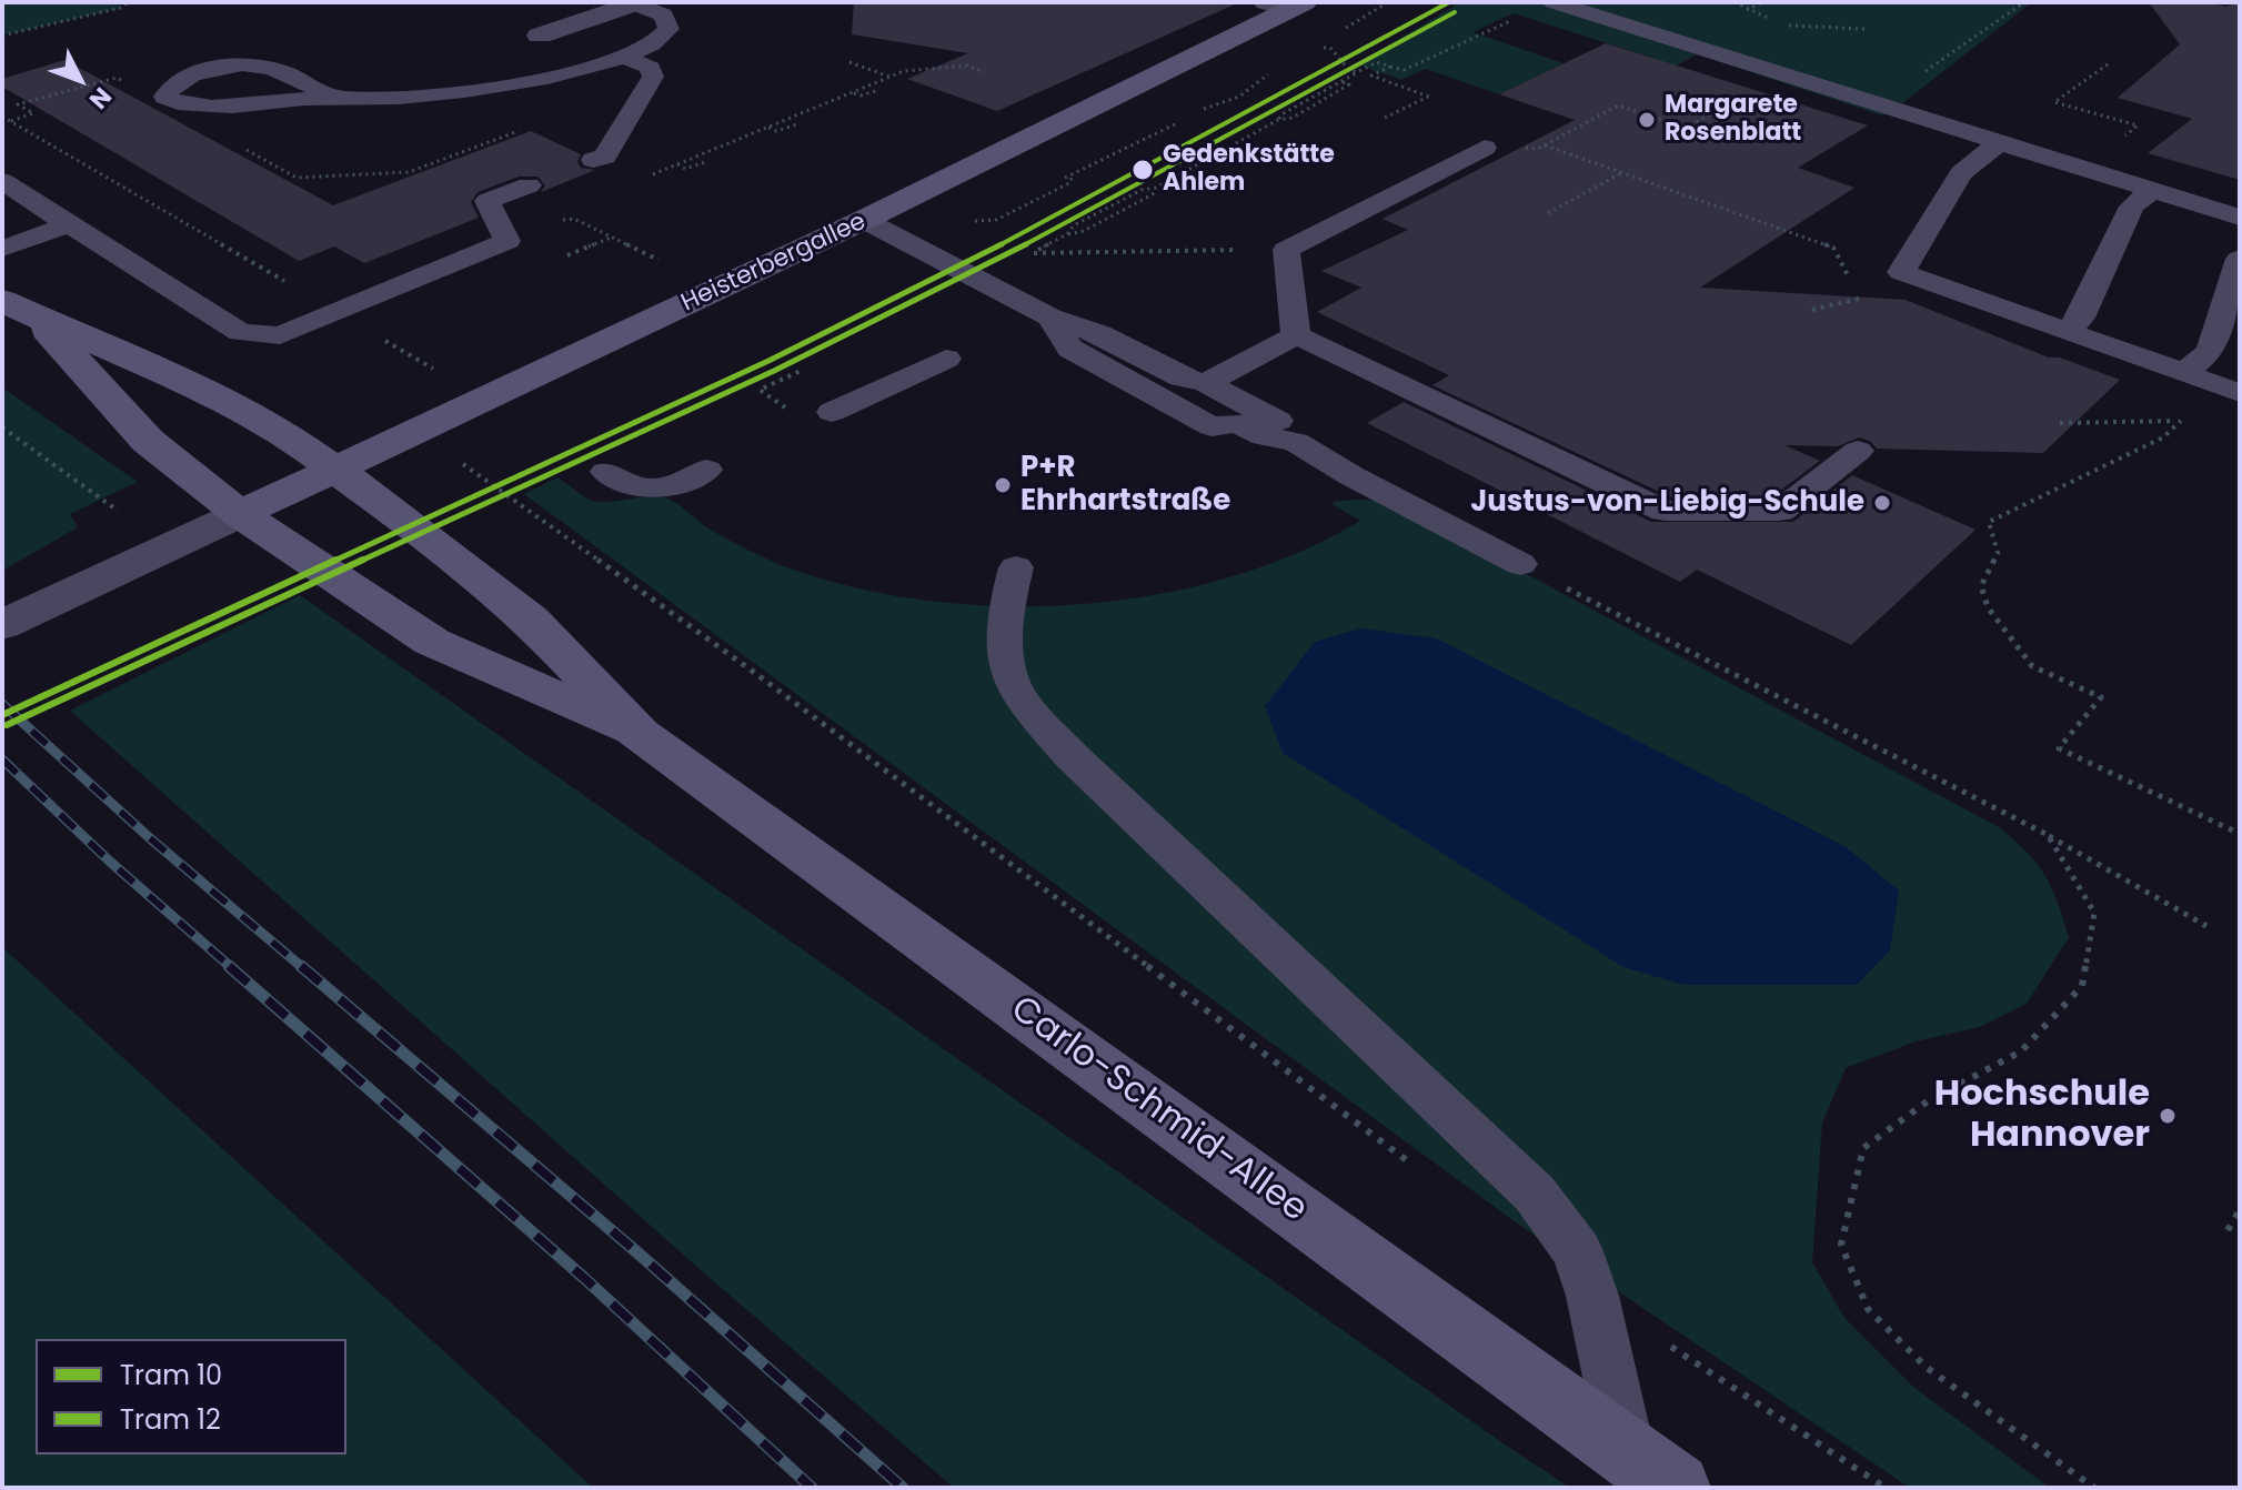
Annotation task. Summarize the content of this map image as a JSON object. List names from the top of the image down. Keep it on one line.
{"streets":{"main road":["Heisterbergallee","Carlo-Schmid-Allee"]},"crossings":[["Heisterbergallee","Carlo-Schmid-Allee"]],"places":["Margarete Rosenblatt","Gedenkstätte Ahlem","P+R Ehrhartstraße","Justus-von-Liebig-Schule","Hochschule Hannover"],"lines":["tram line 10","tram line 12"],"legend":["Tram 10","Tram 12"],"north":"bottom right"}
